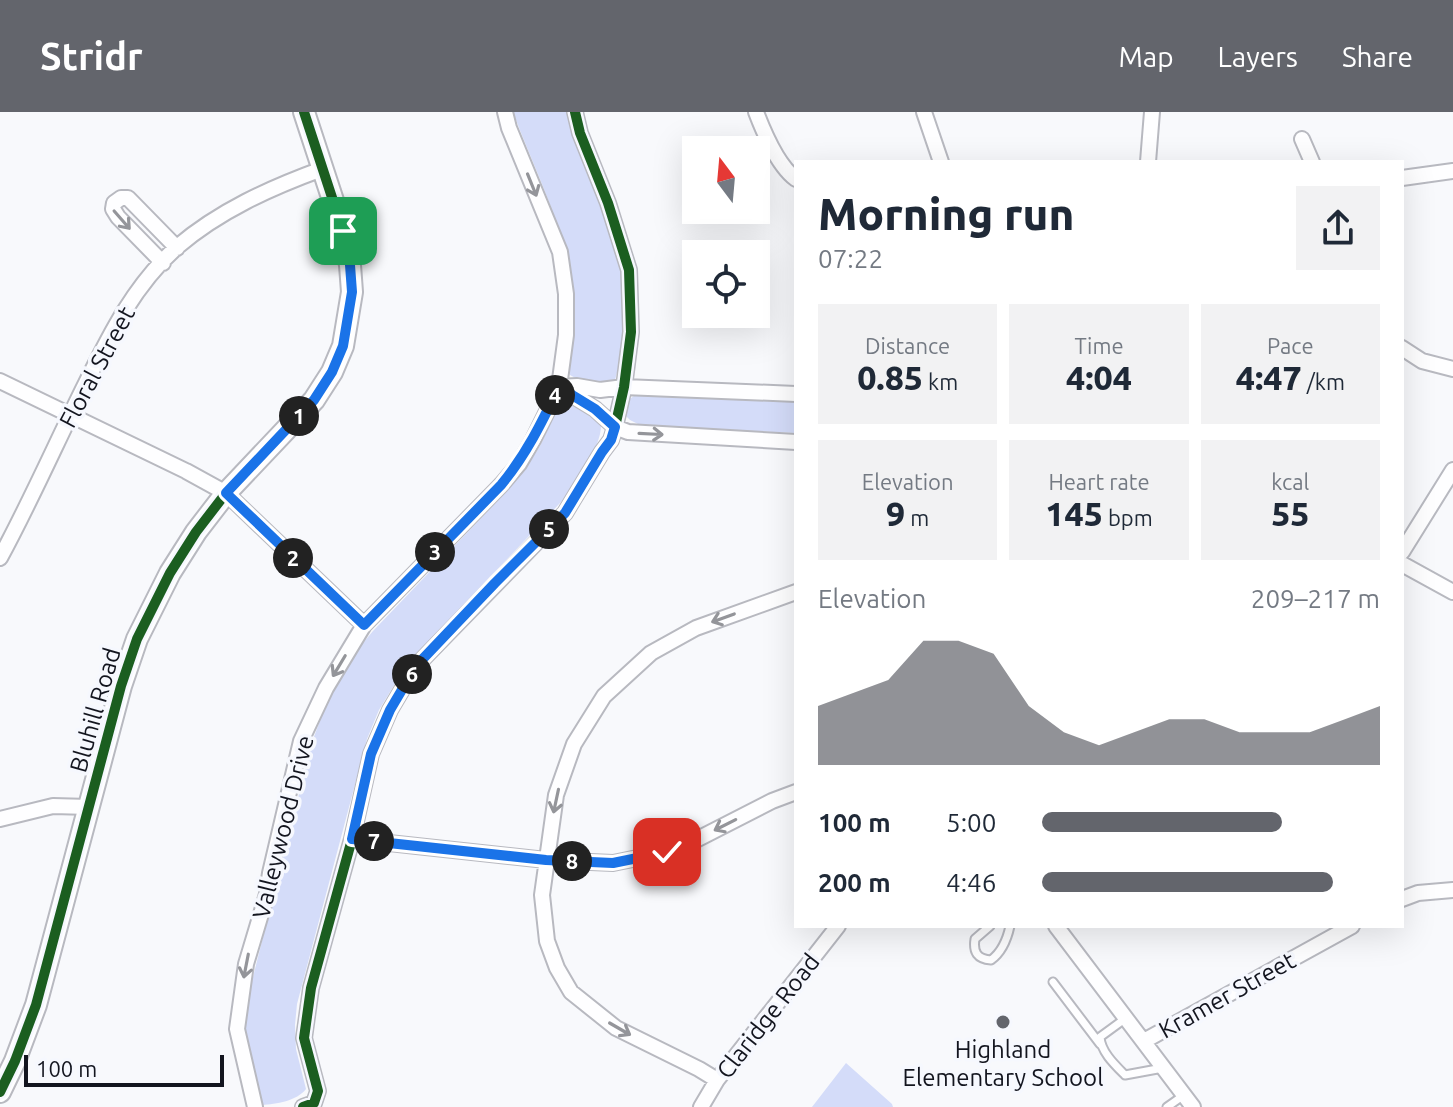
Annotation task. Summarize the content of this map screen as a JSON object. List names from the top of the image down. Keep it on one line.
{"streets":{"street":["Floral Street","Bluhill Road","Valleywood Drive","Kramer Street","Claridge Road"]},"crossings":[["Floral Street","Bluhill Road"]],"places":["Highland Elementary School"],"scale_bar":"100 m","north":"top","page":{"header":"Stridr","nav":["Map","Layers","Share"],"heading":["Morning run","07:22"],"stats":[["Distance","0.85 km"],["Time","4:04"],["Pace","4:47 /km"],["Elevation","9 m"],["Heart rate","145 bpm"],["kcal","55"]],"pins":["4","1","5","3","2","6","7","8"],"chart":["Elevation","209–217 m"],"list":[{"name":"100 m","note":"5:00"},{"name":"200 m","note":"4:46"}],"scale":"100 m"}}
